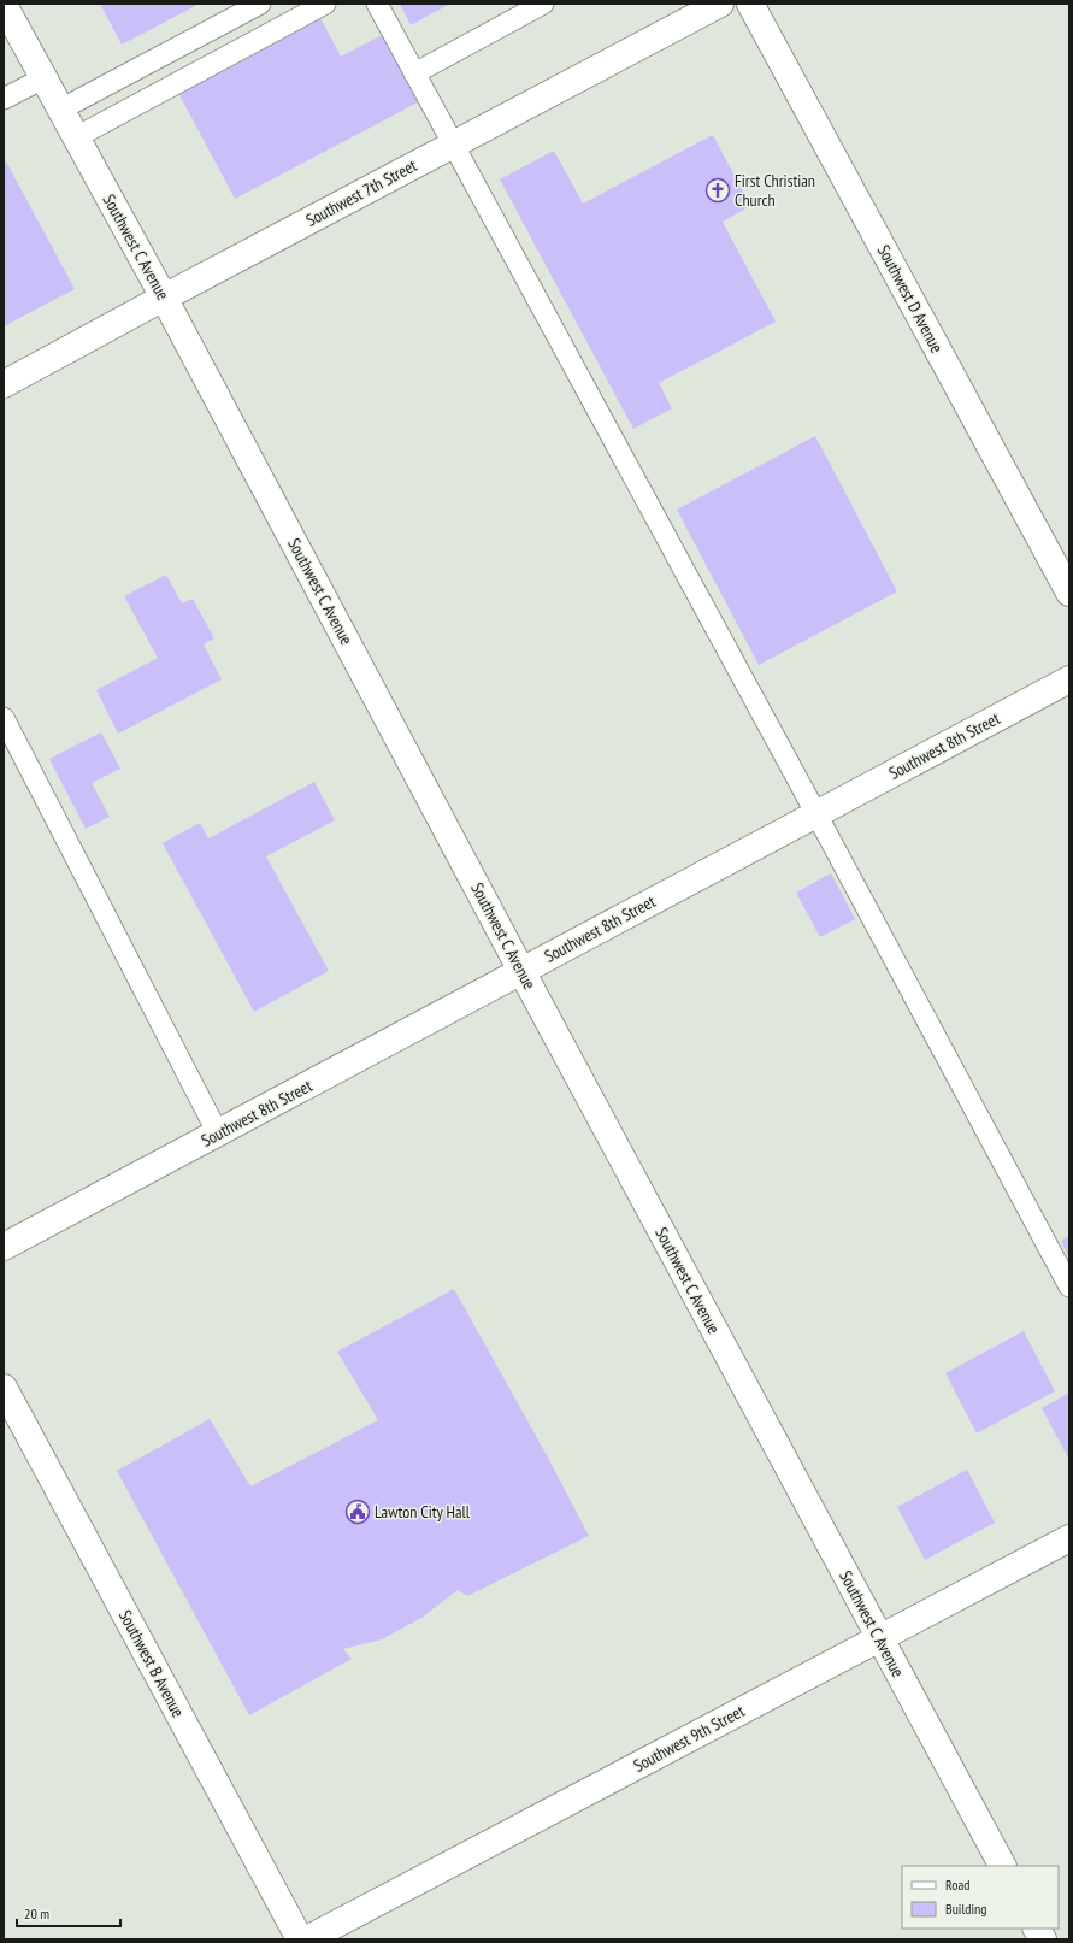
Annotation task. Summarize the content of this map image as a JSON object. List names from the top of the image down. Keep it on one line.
{"streets":{"street":["Southwest 7th Street","Southwest C Avenue","Southwest D Avenue","Southwest 8th Street","Southwest B Avenue","Southwest 9th Street"]},"crossings":[["Southwest 7th Street","Southwest C Avenue"],["Southwest C Avenue","Southwest 8th Street"],["Southwest C Avenue","Southwest 9th Street"]],"places":{"church":["First Christian Church"],"public building":["Lawton City Hall"]},"legend":["Road","Building"],"scale_bar":"20 m"}
